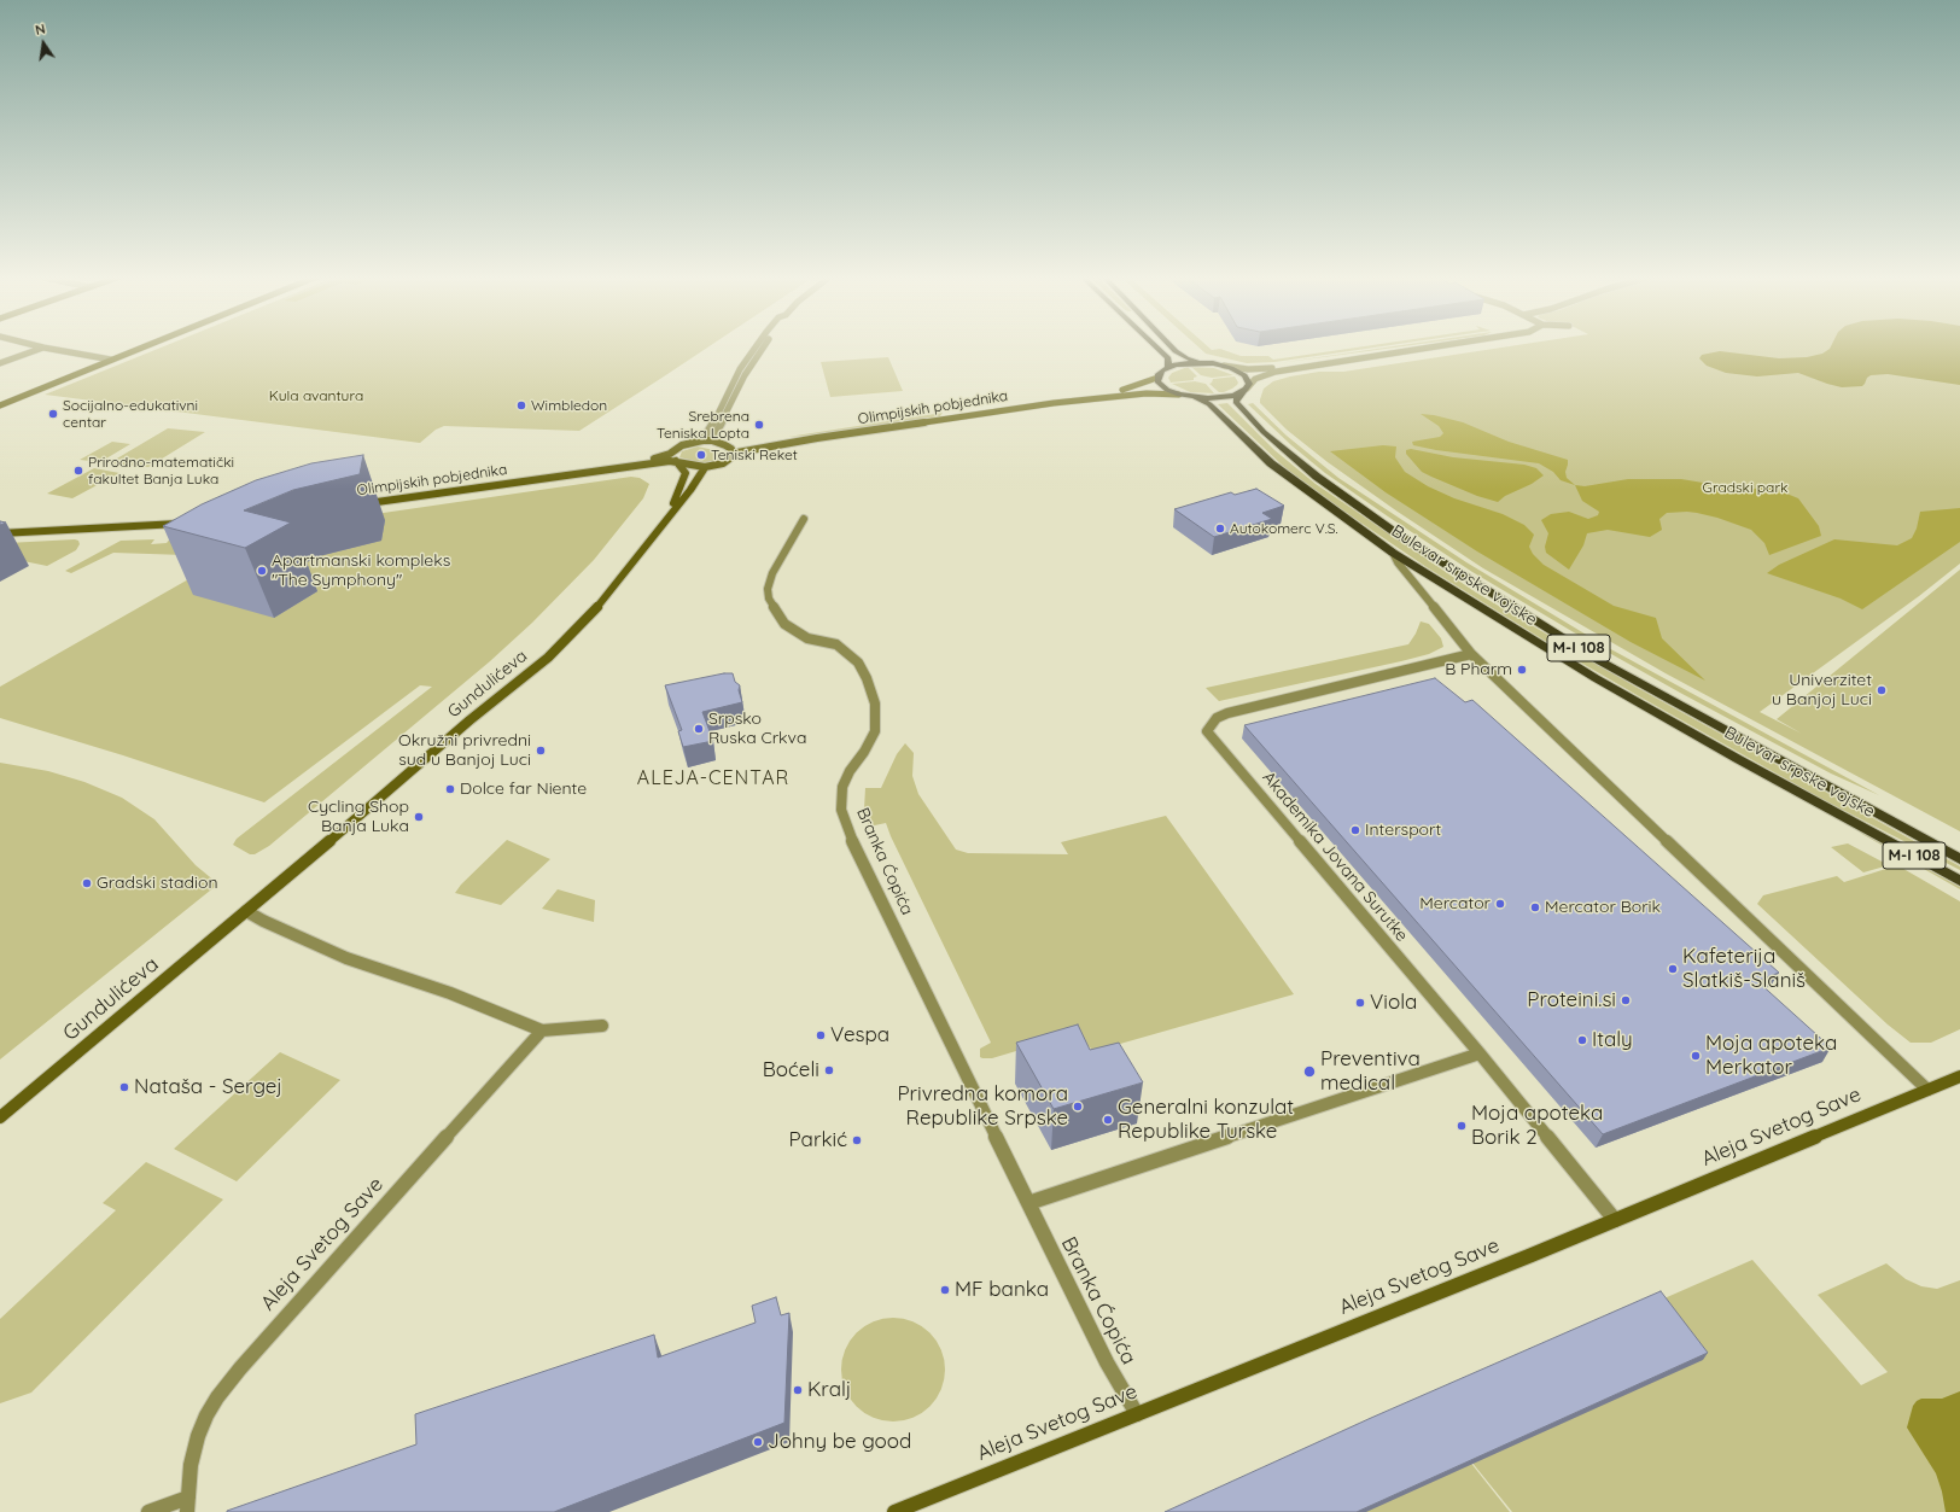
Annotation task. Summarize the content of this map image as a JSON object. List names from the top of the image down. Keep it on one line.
{"streets":{"main road":["Bulevar srpske vojske","M-I 108"],"street":["Olimpijskih pobjednika","Gundulićeva","Akademika Jovana Surutke","Branka Ćopića","Aleja Svetog Save"]},"crossings":[["Olimpijskih pobjednika","Bulevar srpske vojske"],["Olimpijskih pobjednika","Gundulićeva"],["Akademika Jovana Surutke","Aleja Svetog Save"],["Branka Ćopića","Aleja Svetog Save"]],"districts":["ALEJA-CENTAR"],"parks":["Kula avantura","Gradski park"],"places":["Wimbledon","Socijalno-edukativni centar","Srebrena Teniska Lopta","Teniski Reket","Prirodno-matematički fakultet Banja Luka","Autokomerc V.S.","Apartmanski kompleks \"The Symphony\"","B Pharm","Univerzitet u Banjoj Luci","Srpsko Ruska Crkva","Okružni privredni sud u Banjoj Luci","Dolce far Niente","Cycling Shop Banja Luka","Intersport","Gradski stadion","Mercator","Mercator Borik","Kafeterija Slatkiš-Slaniš","Proteini.si","Viola","Vespa","Italy","Moja apoteka Merkator","Boćeli","Preventiva medical","Nataša - Sergej","Privredna komora Republike Srpske","Generalni konzulat Republike Turske","Moja apoteka Borik 2","Parkić","MF banka","Kralj","Johny be good"],"north":"top"}
